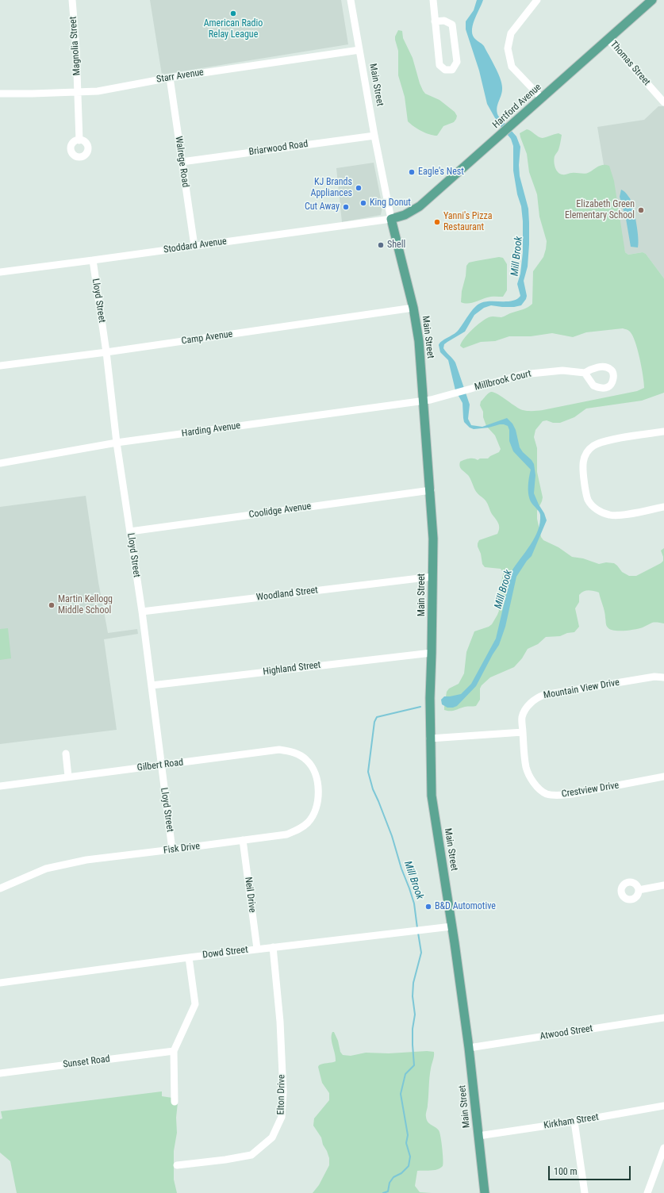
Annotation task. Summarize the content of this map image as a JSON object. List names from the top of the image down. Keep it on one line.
{"streets":{"main road":["Main Street","Hartford Avenue"],"street":["Magnolia Street","Thomas Street","Starr Avenue","Briarwood Road","Walrege Road","Stoddard Avenue","Lloyd Street","Camp Avenue","Millbrook Court","Harding Avenue","Coolidge Avenue","Woodland Street","Highland Street","Mountain View Drive","Gilbert Road","Crestview Drive","Fisk Drive","Neil Drive","Dowd Street","Atwood Street","Sunset Road","Elton Drive","Kirkham Street"]},"crossings":[["Magnolia Street","Starr Avenue"],["Thomas Street","Hartford Avenue"],["Starr Avenue","Main Street"],["Starr Avenue","Walrege Road"],["Main Street","Hartford Avenue"],["Main Street","Briarwood Road"],["Main Street","Stoddard Avenue"],["Main Street","Camp Avenue"],["Main Street","Millbrook Court"],["Main Street","Harding Avenue"],["Main Street","Coolidge Avenue"],["Main Street","Woodland Street"],["Main Street","Highland Street"],["Main Street","Dowd Street"],["Main Street","Atwood Street"],["Main Street","Kirkham Street"],["Hartford Avenue","Stoddard Avenue"],["Briarwood Road","Walrege Road"],["Walrege Road","Stoddard Avenue"],["Stoddard Avenue","Lloyd Street"],["Lloyd Street","Camp Avenue"],["Lloyd Street","Harding Avenue"],["Lloyd Street","Coolidge Avenue"],["Lloyd Street","Woodland Street"],["Lloyd Street","Highland Street"],["Lloyd Street","Gilbert Road"],["Lloyd Street","Fisk Drive"],["Millbrook Court","Harding Avenue"],["Mountain View Drive","Crestview Drive"],["Gilbert Road","Fisk Drive"],["Fisk Drive","Neil Drive"],["Neil Drive","Dowd Street"],["Dowd Street","Elton Drive"]],"water":["Mill Brook"],"places":["American Radio Relay League","Eagle's Nest","KJ Brands Appliances","King Donut","Cut Away","Elizabeth Green Elementary School","Yanni's Pizza Restaurant","Shell","Martin Kellogg Middle School","B&D Automotive"],"scale_bar":"100 m"}
